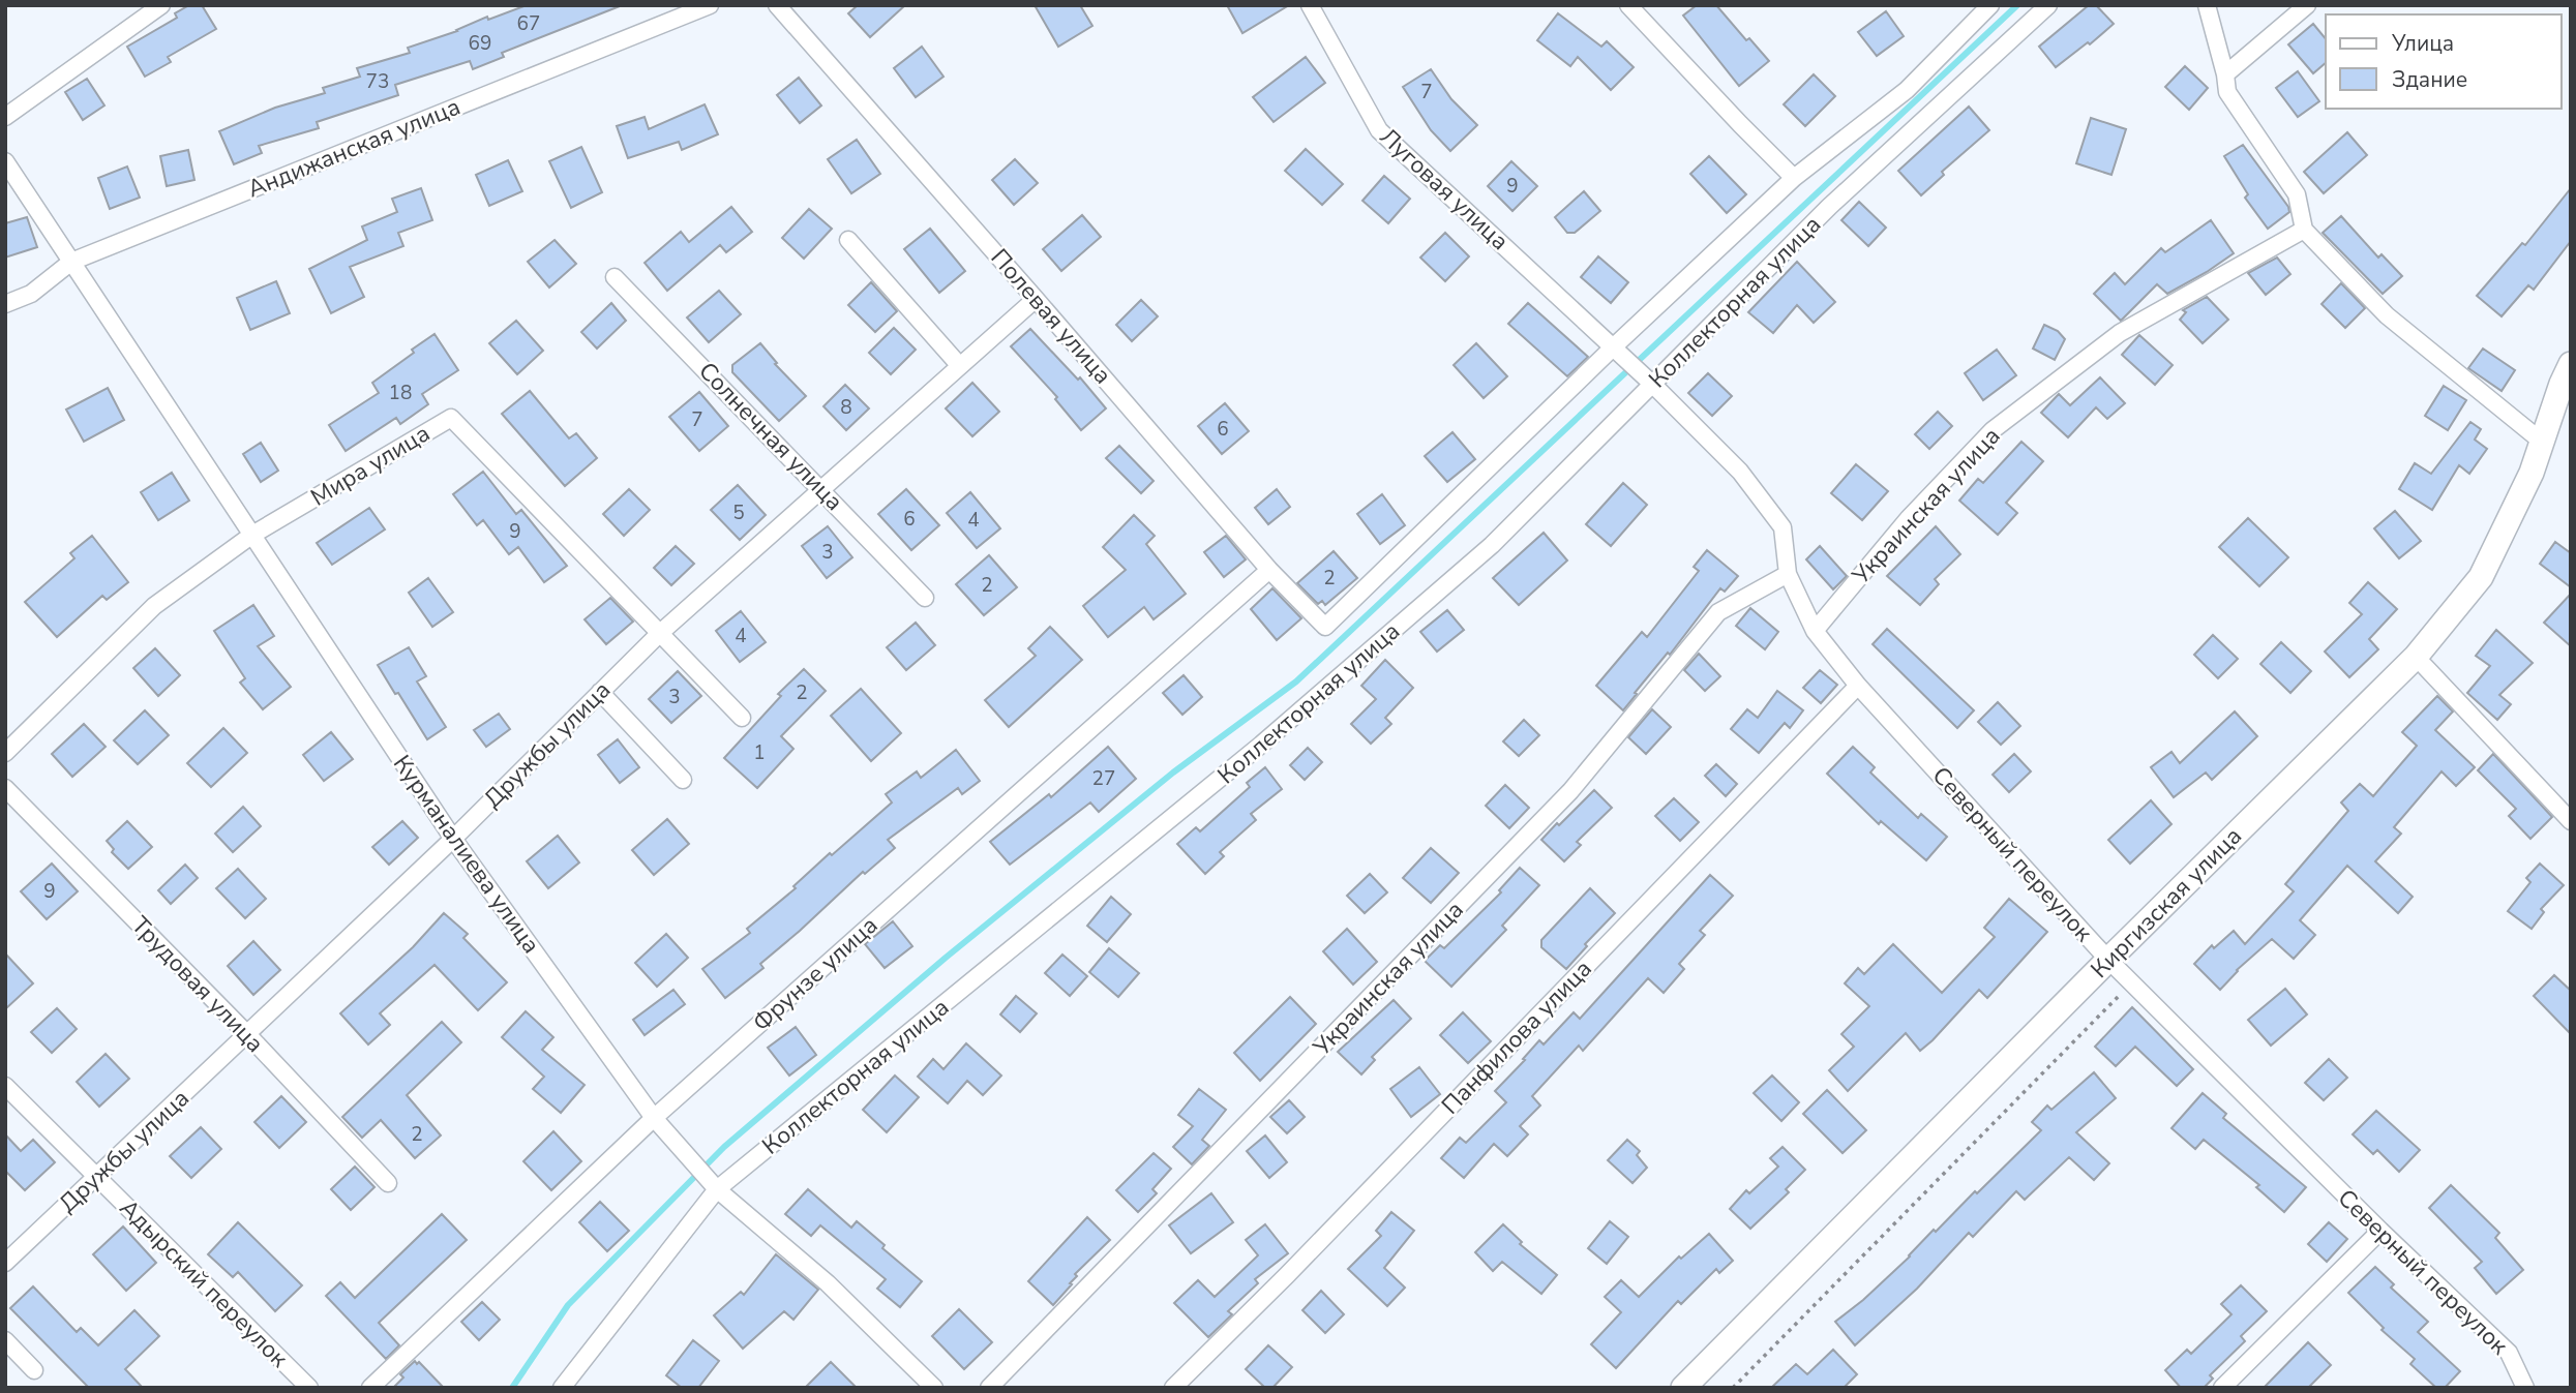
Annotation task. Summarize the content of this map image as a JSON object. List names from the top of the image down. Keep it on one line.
{"streets":{"main road":["Киргизская улица"],"street":["Андижанская улица","Луговая улица","Коллекторная улица","Полевая улица","Солнечная улица","Мира улица","Украинская улица","Дружбы улица","Курманалиева улица","Северный переулок","Фрунзе улица","Трудовая улица","Панфилова улица","Адырский переулок"]},"crossings":[["Андижанская улица","Курманалиева улица"],["Луговая улица","Коллекторная улица"],["Луговая улица","Северный переулок"],["Коллекторная улица","Полевая улица"],["Коллекторная улица","Курманалиева улица"],["Коллекторная улица","Северный переулок"],["Полевая улица","Дружбы улица"],["Полевая улица","Фрунзе улица"],["Солнечная улица","Дружбы улица"],["Мира улица","Дружбы улица"],["Мира улица","Курманалиева улица"],["Украинская улица","Северный переулок"],["Дружбы улица","Курманалиева улица"],["Дружбы улица","Трудовая улица"],["Дружбы улица","Адырский переулок"],["Курманалиева улица","Фрунзе улица"],["Северный переулок","Киргизская улица"],["Северный переулок","Панфилова улица"]],"house_numbers":["67","69","73","7","9","18","8","7","6","5","6","4","9","3","2","2","4","2","3","1","27","9","2"],"legend":["Улица","Здание"]}
